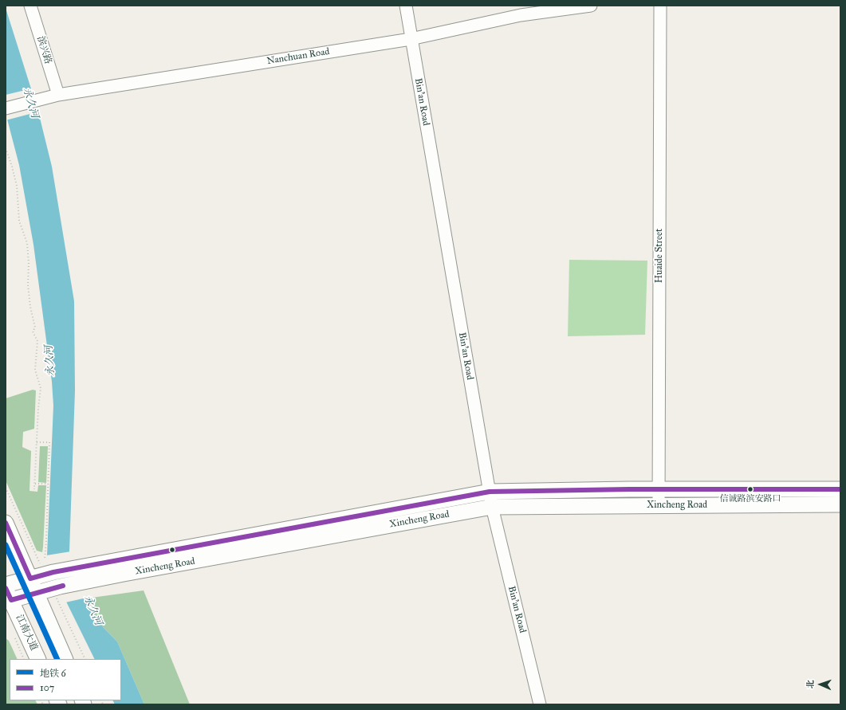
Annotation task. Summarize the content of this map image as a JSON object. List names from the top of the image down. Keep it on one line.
{"streets":{"main road":["Xincheng Road","江南大道"],"street":["滨兴路","Nanchuan Road","Bin'an Road","Huaide Street"]},"crossings":[["滨兴路","Nanchuan Road"],["Nanchuan Road","Bin'an Road"],["Bin'an Road","Xincheng Road"],["Huaide Street","Xincheng Road"],["Xincheng Road","江南大道"]],"water":["永久河"],"places":["信诚路滨安路口"],"lines":["transit line 107","metro line 6"],"legend":["地铁 6","107"],"north":"left"}
